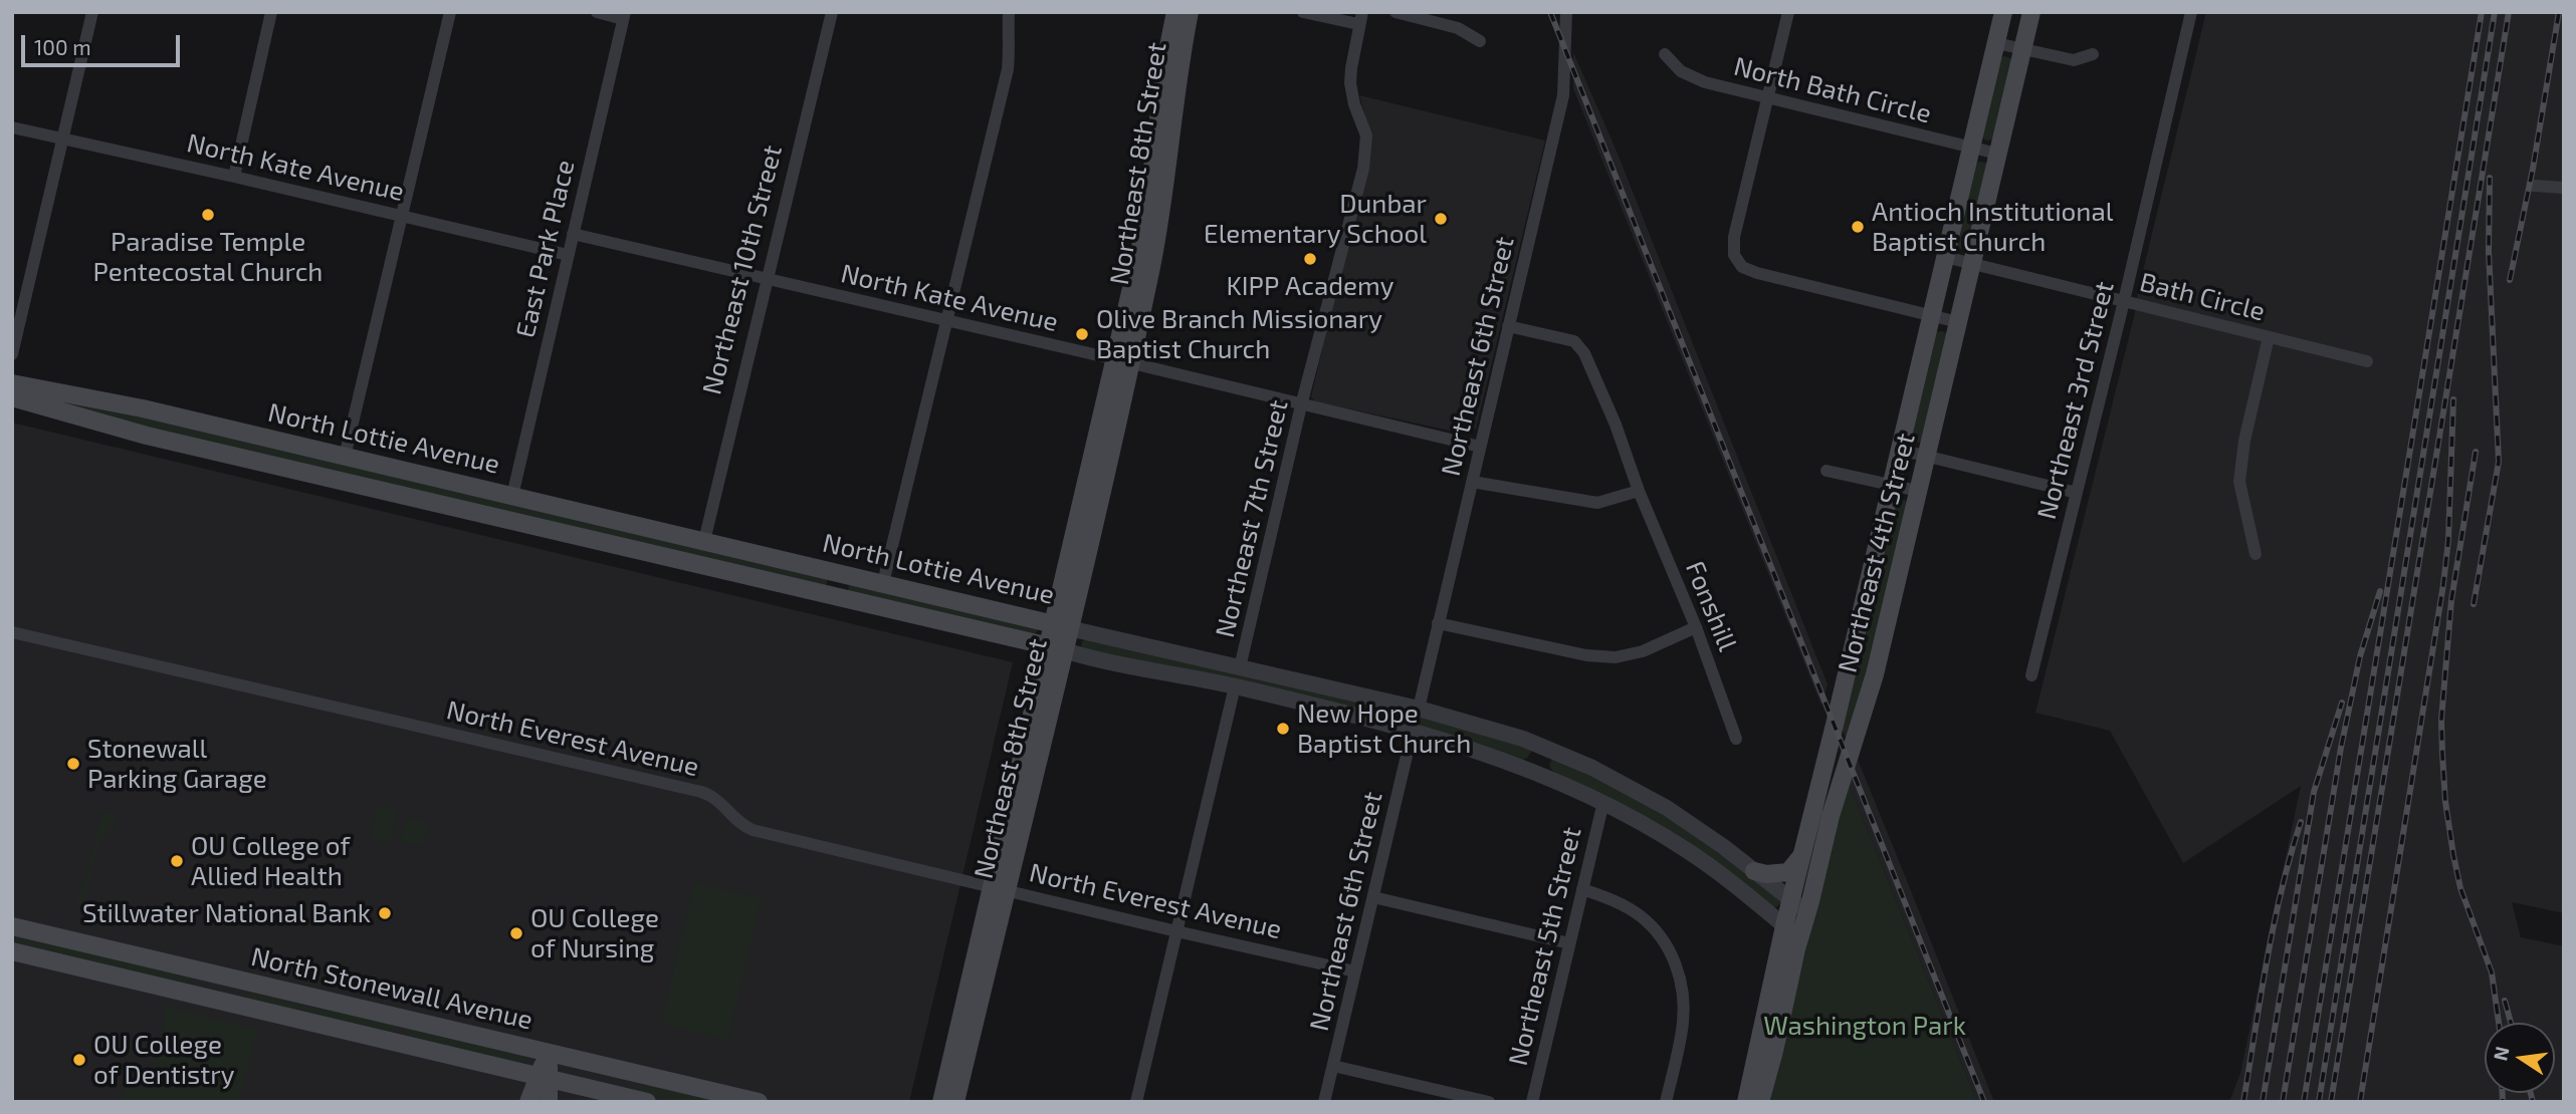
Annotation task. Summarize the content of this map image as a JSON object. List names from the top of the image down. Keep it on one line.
{"streets":{"main road":["Northeast 8th Street","North Lottie Avenue","Northeast 4th Street","North Stonewall Avenue"],"street":["North Bath Circle","North Kate Avenue","East Park Place","Northeast 10th Street","Bath Circle","Northeast 6th Street","Northeast 3rd Street","Northeast 7th Street","Fonshill","North Everest Avenue","Northeast 5th Street"]},"crossings":[["North Bath Circle","Northeast 4th Street"],["Northeast 8th Street","North Kate Avenue"],["Northeast 8th Street","North Lottie Avenue"],["Northeast 8th Street","North Everest Avenue"],["North Kate Avenue","East Park Place"],["North Kate Avenue","Northeast 10th Street"],["North Kate Avenue","Northeast 6th Street"],["North Kate Avenue","Northeast 7th Street"],["East Park Place","North Lottie Avenue"],["Northeast 10th Street","North Lottie Avenue"],["Bath Circle","Northeast 3rd Street"],["Bath Circle","Northeast 4th Street"],["Northeast 6th Street","North Lottie Avenue"],["Northeast 6th Street","North Everest Avenue"],["North Lottie Avenue","Northeast 7th Street"],["North Lottie Avenue","Northeast 4th Street"],["North Lottie Avenue","Northeast 5th Street"]],"parks":["Washington Park"],"places":["Paradise Temple Pentecostal Church","Dunbar Elementary School","Antioch Institutional Baptist Church","KIPP Academy","Olive Branch Missionary Baptist Church","New Hope Baptist Church","Stonewall Parking Garage","OU College of Allied Health","Stillwater National Bank","OU College of Nursing","OU College of Dentistry"],"scale_bar":"100 m","north":"left"}
